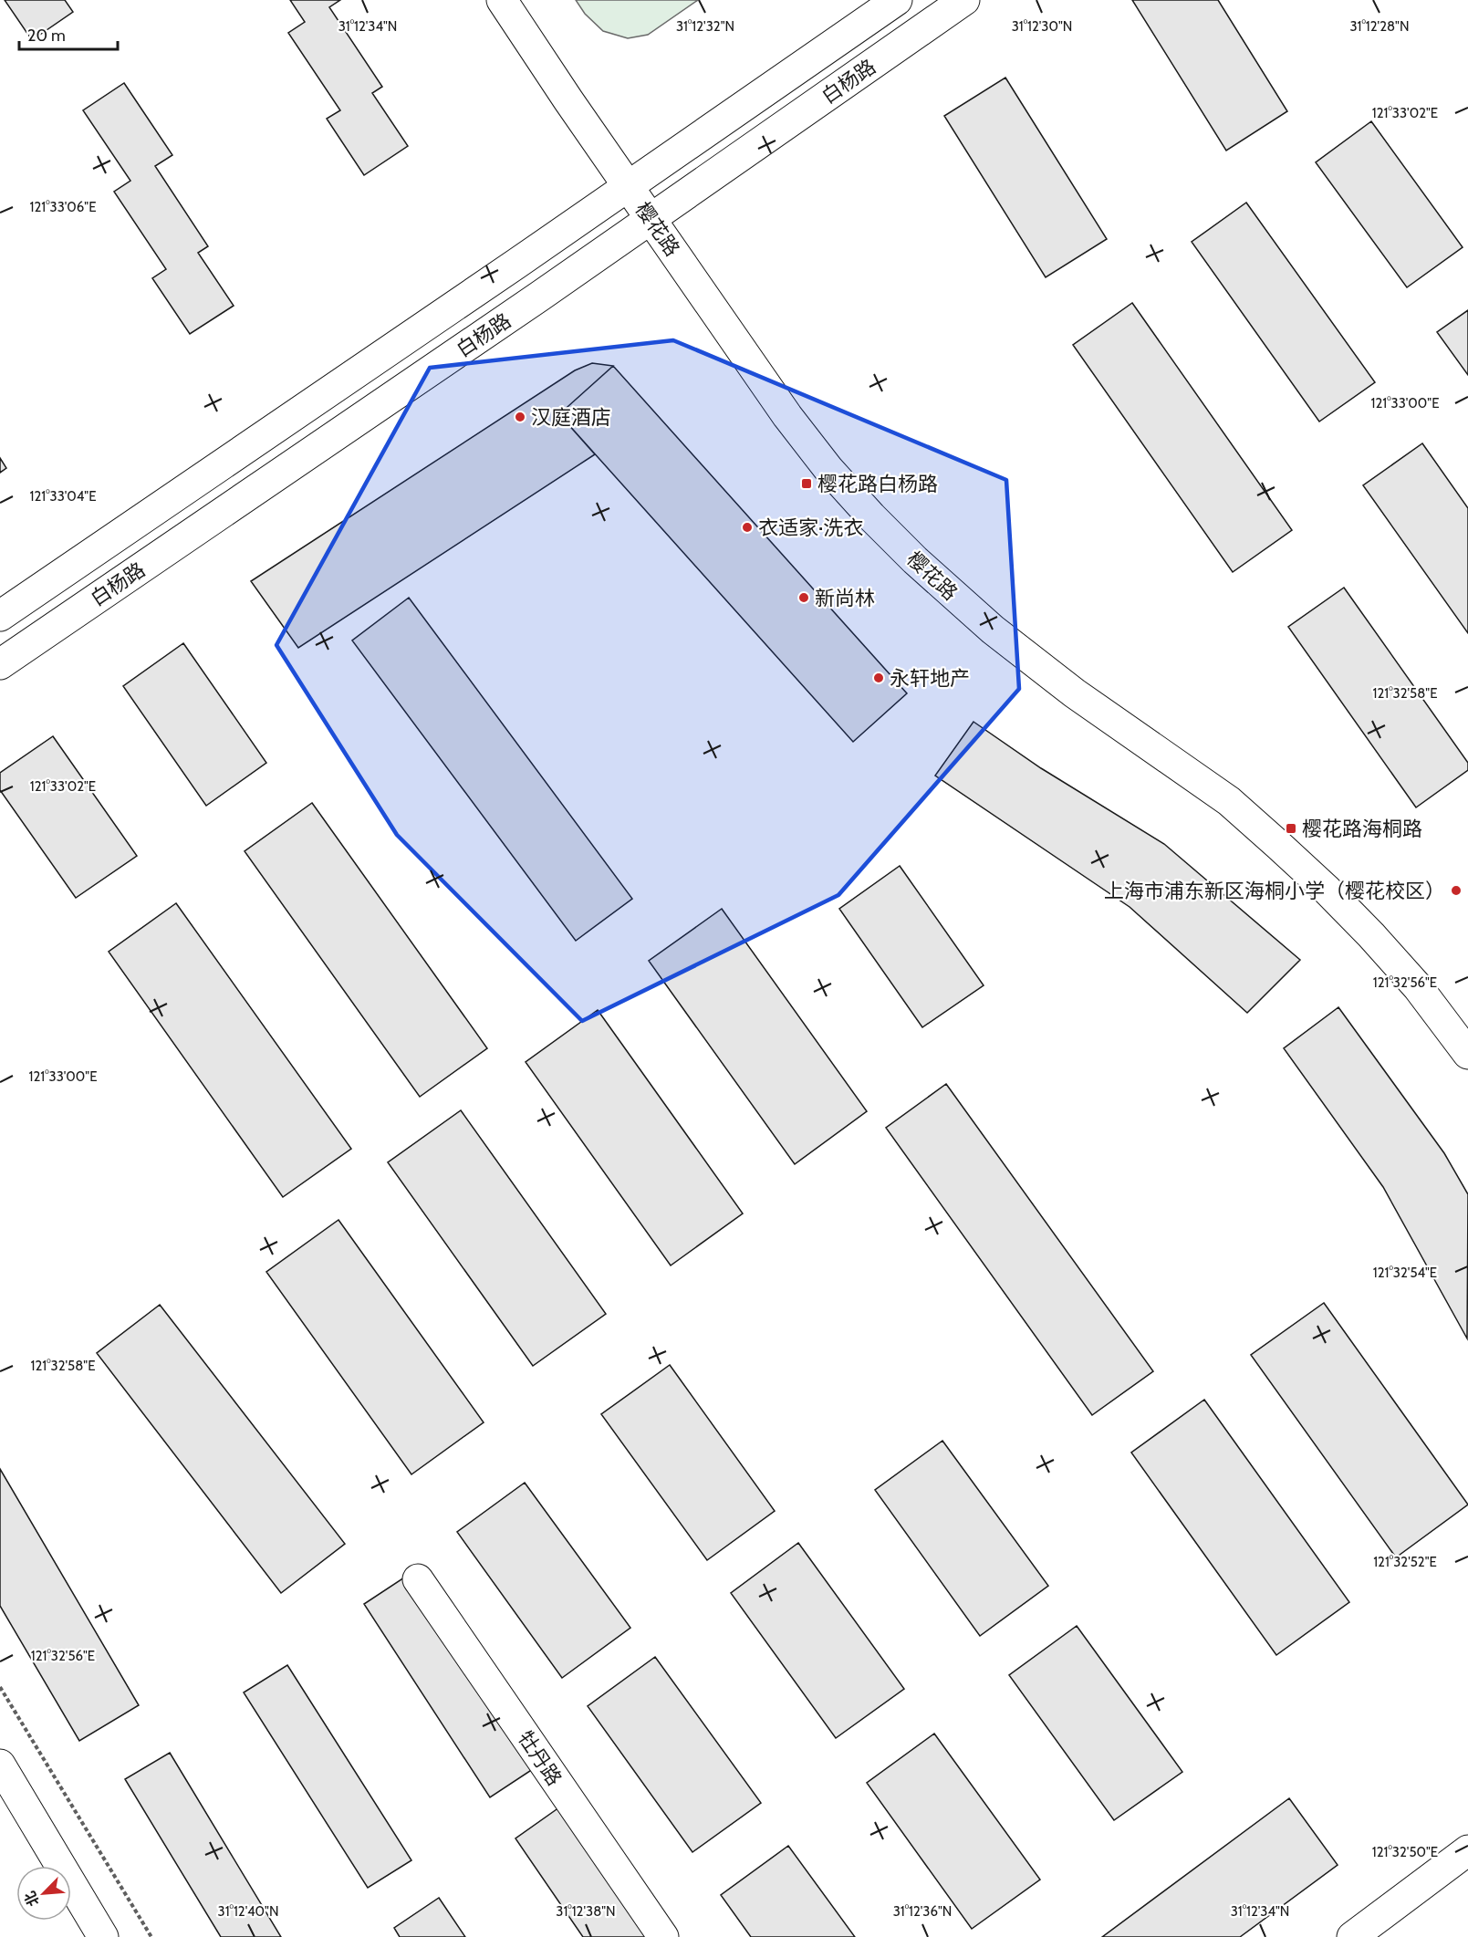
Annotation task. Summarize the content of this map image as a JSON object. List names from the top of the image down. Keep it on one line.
{"streets":{"main road":["白杨路","樱花路","牡丹路"]},"crossings":[["白杨路","樱花路"]],"places":{"other":["汉庭酒店","衣适家·洗衣","新尚林","永轩地产","上海市浦东新区海桐小学（樱花校区）"],"transit":["樱花路白杨路","樱花路海桐路"]},"scale_bar":"20 m","north":"bottom left","coordinates":["31°12'34\"N","31°12'30\"N","31°12'28\"N","31°12'32\"N","121°33'02\"E","121°33'06\"E","121°33'00\"E","121°33'04\"E","121°32'58\"E","121°32'56\"E","121°32'54\"E","121°32'52\"E","121°32'50\"E","31°12'40\"N","31°12'38\"N","31°12'36\"N"]}
